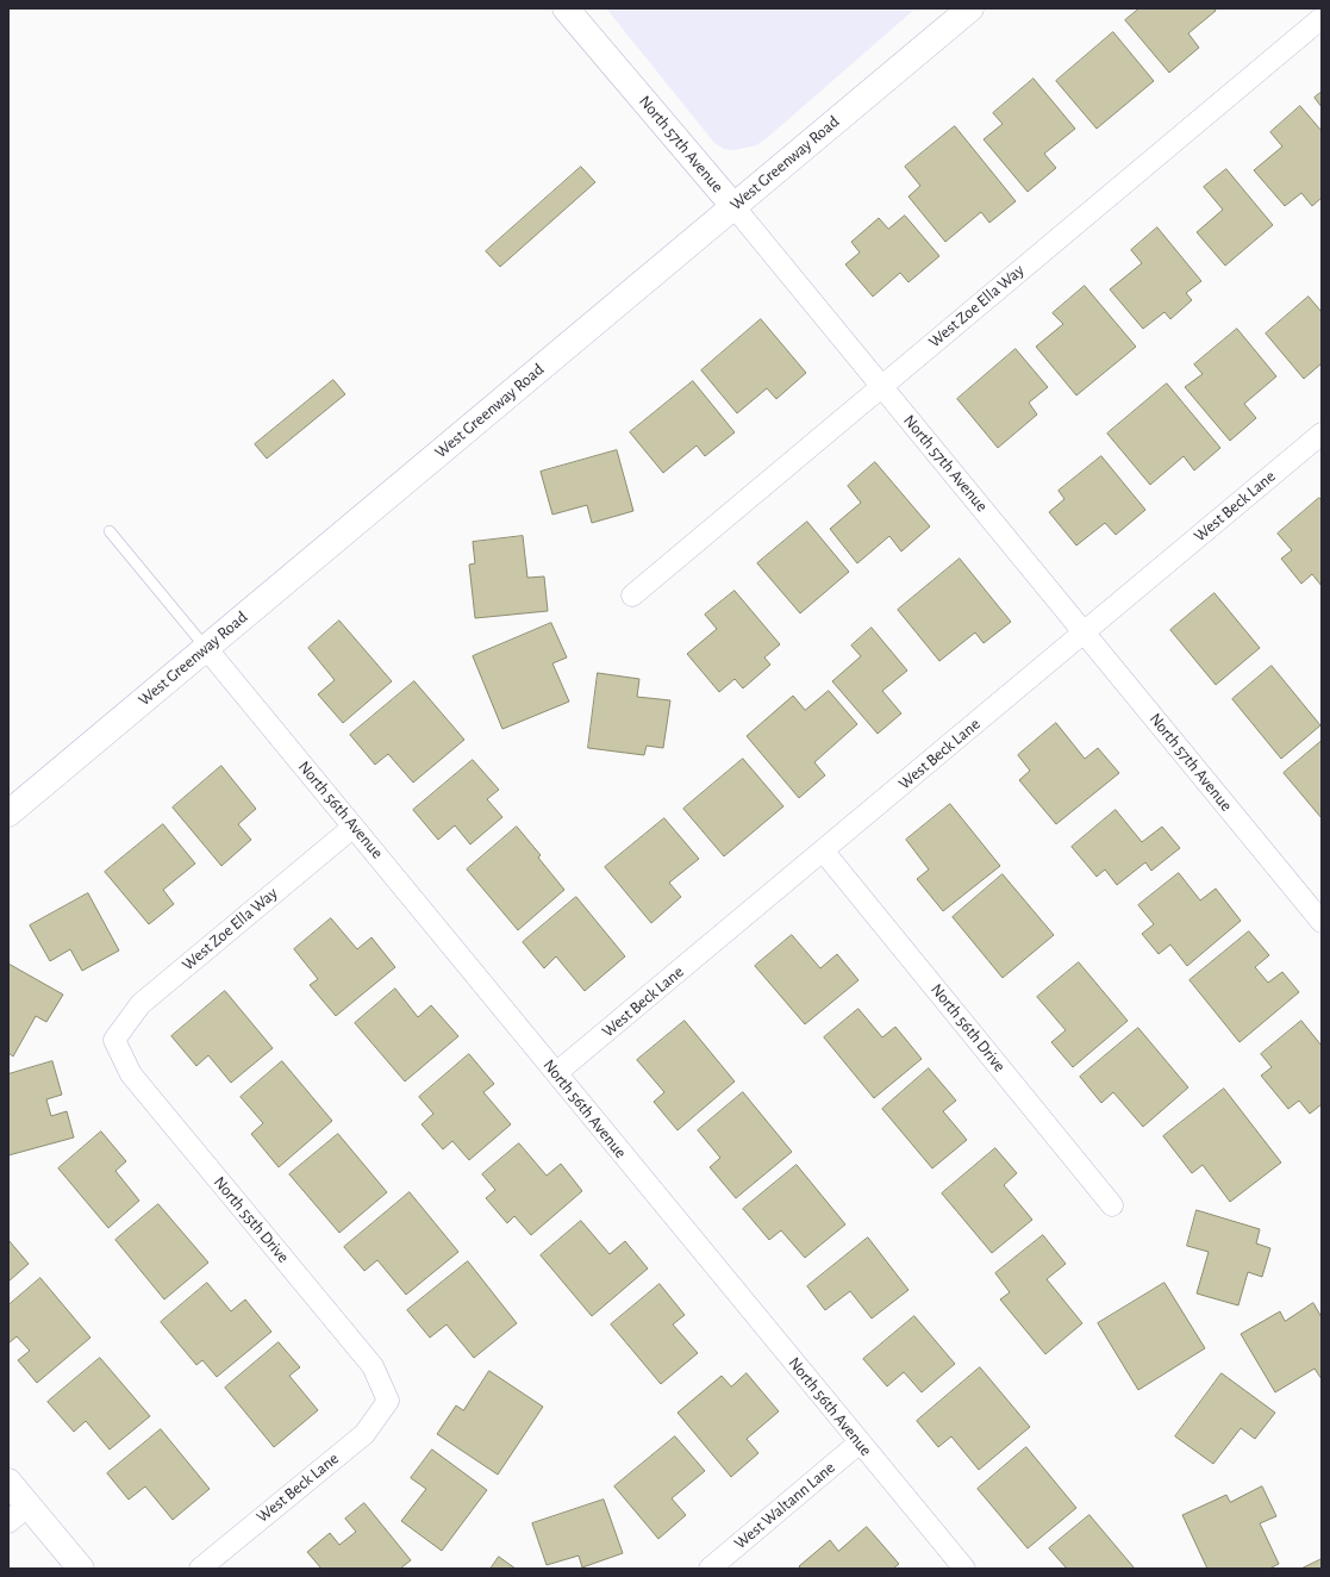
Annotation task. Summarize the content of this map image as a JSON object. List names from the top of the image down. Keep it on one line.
{"streets":{"main road":["North 57th Avenue","West Greenway Road"],"street":["West Zoe Ella Way","West Beck Lane","North 56th Avenue","North 56th Drive","North 55th Drive","West Waltann Lane"]},"crossings":[["North 57th Avenue","West Greenway Road"],["North 57th Avenue","West Zoe Ella Way"],["North 57th Avenue","West Beck Lane"],["West Greenway Road","North 56th Avenue"],["West Zoe Ella Way","North 56th Avenue"],["West Zoe Ella Way","North 55th Drive"],["West Beck Lane","North 56th Avenue"],["West Beck Lane","North 56th Drive"],["West Beck Lane","North 55th Drive"],["North 56th Avenue","West Waltann Lane"]]}
